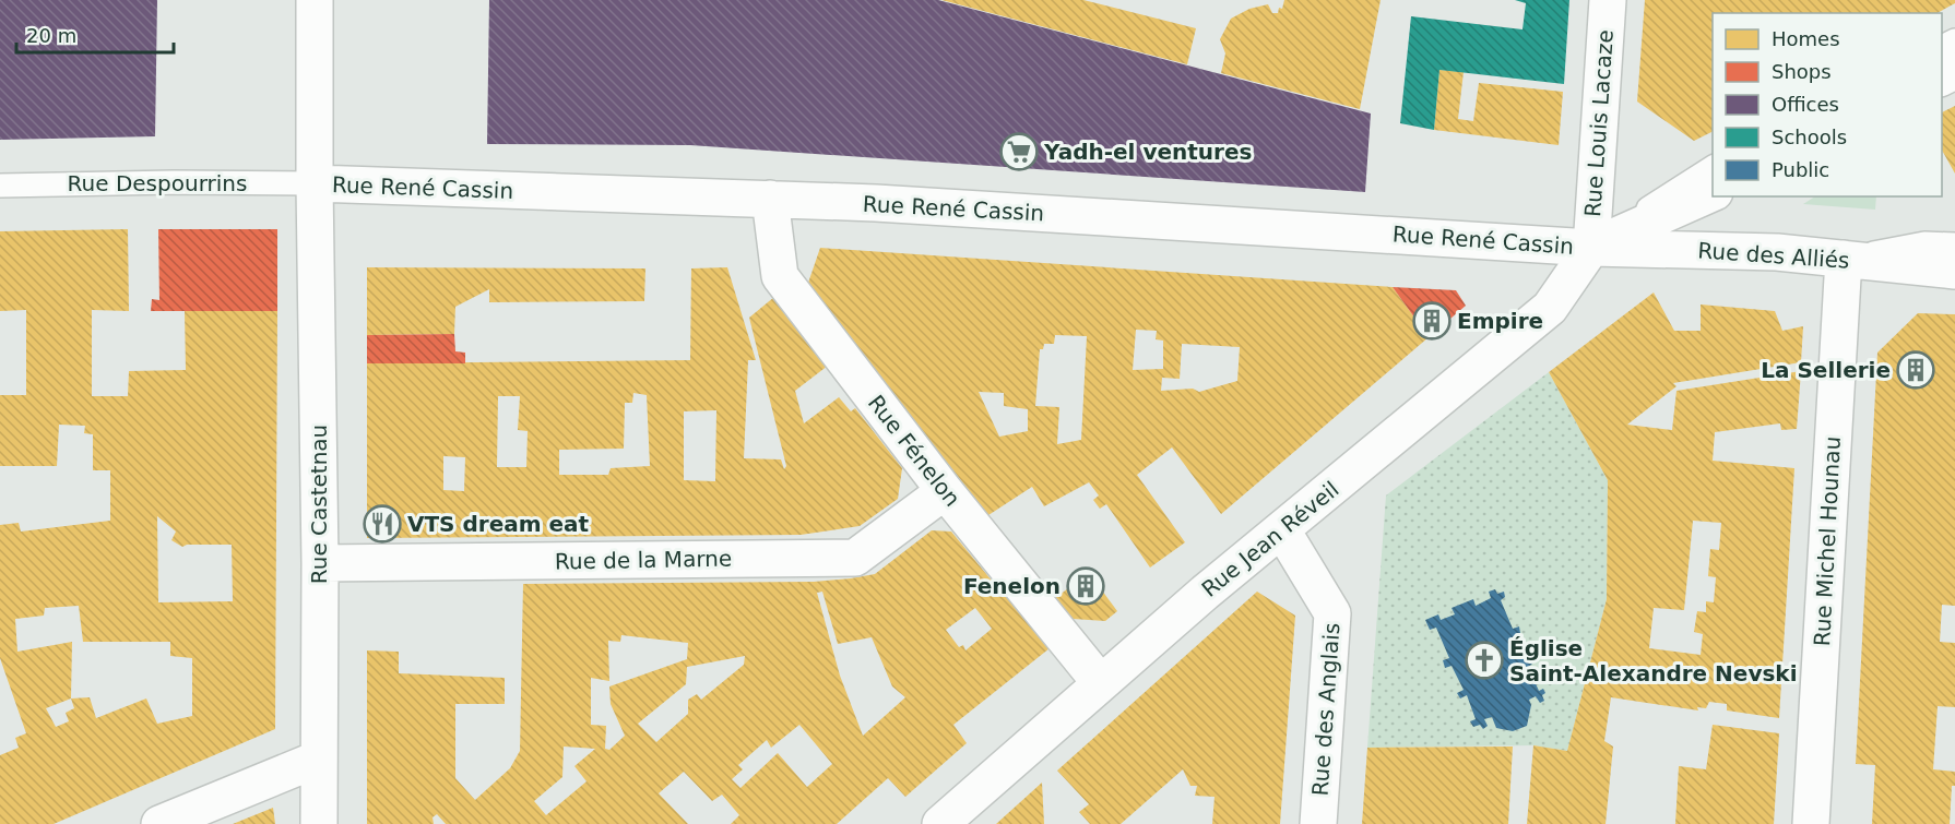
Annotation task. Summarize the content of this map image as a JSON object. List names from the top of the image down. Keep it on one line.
{"streets":{"street":["Rue Louis Lacaze","Rue René Cassin","Rue des Alliés","Rue Fénelon","Rue Castetnau","Rue Jean Réveil","Rue Michel Hounau","Rue de la Marne","Rue des Anglais"],"lane":["Rue Despourrins"]},"crossings":[["Rue Louis Lacaze","Rue René Cassin"],["Rue Louis Lacaze","Rue des Alliés"],["Rue Louis Lacaze","Rue Jean Réveil"],["Rue Despourrins","Rue René Cassin"],["Rue Despourrins","Rue Castetnau"],["Rue René Cassin","Rue des Alliés"],["Rue René Cassin","Rue Fénelon"],["Rue René Cassin","Rue Castetnau"],["Rue René Cassin","Rue Jean Réveil"],["Rue des Alliés","Rue Jean Réveil"],["Rue des Alliés","Rue Michel Hounau"],["Rue Fénelon","Rue Jean Réveil"],["Rue Fénelon","Rue de la Marne"],["Rue Castetnau","Rue de la Marne"],["Rue Jean Réveil","Rue des Anglais"]],"places":{"supermarket":["Yadh-el ventures"],"building":["Empire","La Sellerie","Fenelon"],"restaurant":["VTS dream eat"],"church":["Église Saint-Alexandre Nevski"]},"legend":["Homes","Shops","Offices","Schools","Public"],"scale_bar":"20 m"}
